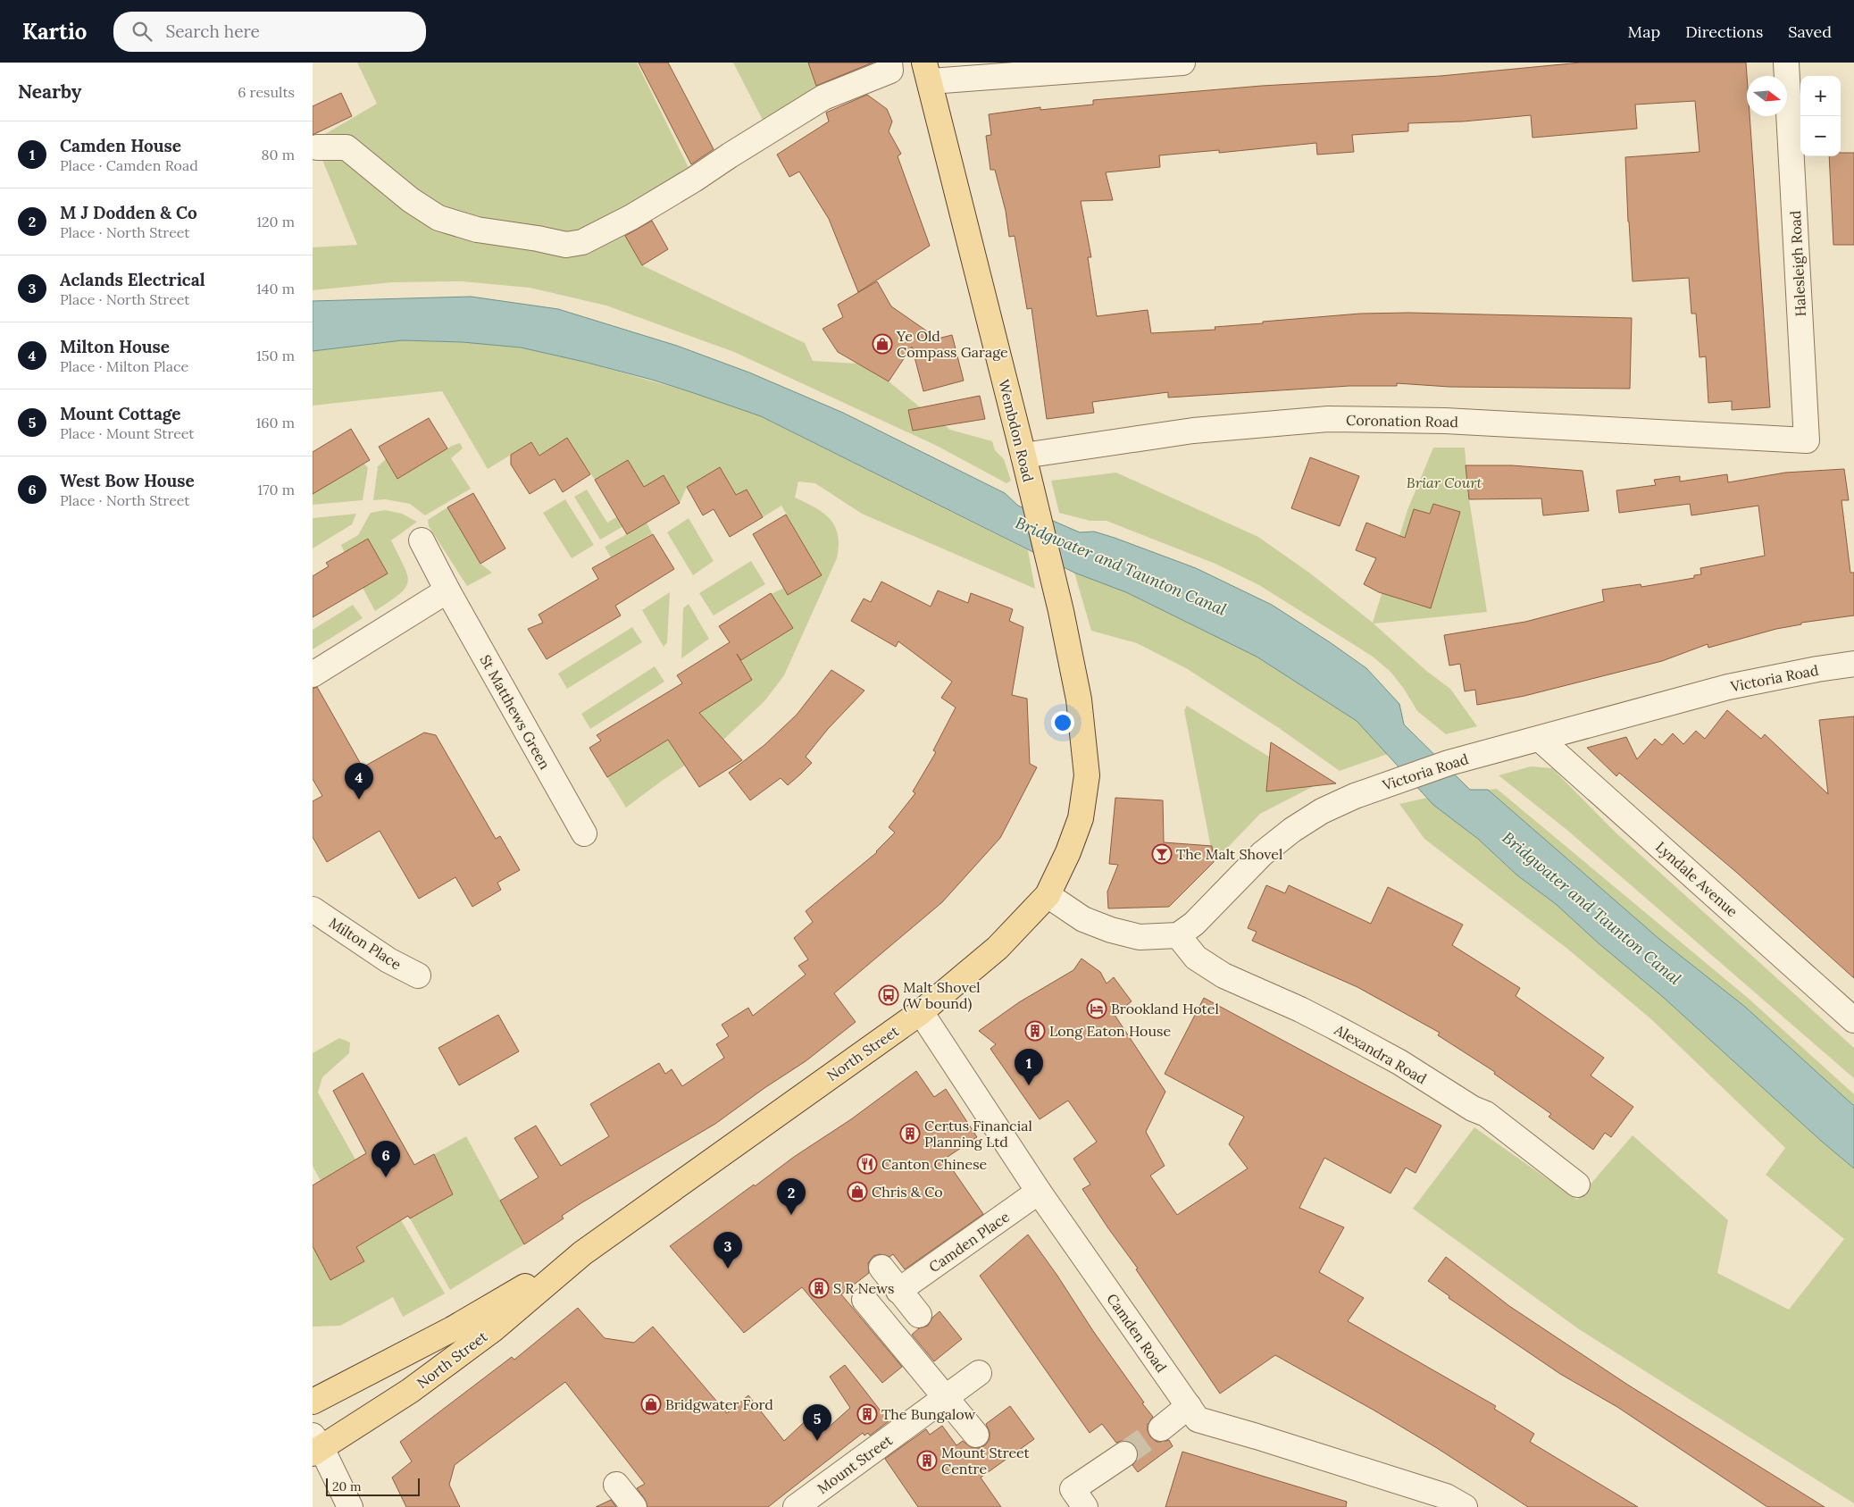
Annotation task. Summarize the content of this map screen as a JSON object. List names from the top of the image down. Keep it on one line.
{"streets":{"main road":["Wembdon Road","North Street"],"street":["Halesleigh Road","Coronation Road","Victoria Road","St Matthews Green","Lyndale Avenue","Milton Place","Alexandra Road","Camden Place","Camden Road","Mount Street"]},"crossings":[["Halesleigh Road","Coronation Road"],["Coronation Road","Wembdon Road"],["Wembdon Road","North Street"],["Victoria Road","Lyndale Avenue"],["Victoria Road","Alexandra Road"],["North Street","Camden Road"],["Camden Place","Camden Road"]],"water":["Bridgwater and Taunton Canal"],"parks":["Briar Court"],"places":{"shop":["Ye Old Compass Garage","Chris & Co","Bridgwater Ford"],"bar":["The Malt Shovel"],"bus stop":["Malt Shovel (W bound)"],"hotel":["Brookland Hotel"],"building":["Long Eaton House","Certus Financial Planning Ltd","S R News","The Bungalow","Mount Street Centre"],"restaurant":["Canton Chinese"]},"scale_bar":"20 m","north":"right","page":{"header":"Kartio","search":"Search here","nav":["Map","Directions","Saved"],"heading":["Nearby","6 results"],"map_buttons":["+","−"],"list":[{"mark":"1","name":"Camden House","note":"Place · Camden Road","value":"80 m"},{"mark":"2","name":"M J Dodden & Co","note":"Place · North Street","value":"120 m"},{"mark":"3","name":"Aclands Electrical","note":"Place · North Street","value":"140 m"},{"mark":"4","name":"Milton House","note":"Place · Milton Place","value":"150 m"},{"mark":"5","name":"Mount Cottage","note":"Place · Mount Street","value":"160 m"},{"mark":"6","name":"West Bow House","note":"Place · North Street","value":"170 m"}],"pins":["4","1","6","2","3","5"],"scale":"20 m"}}
